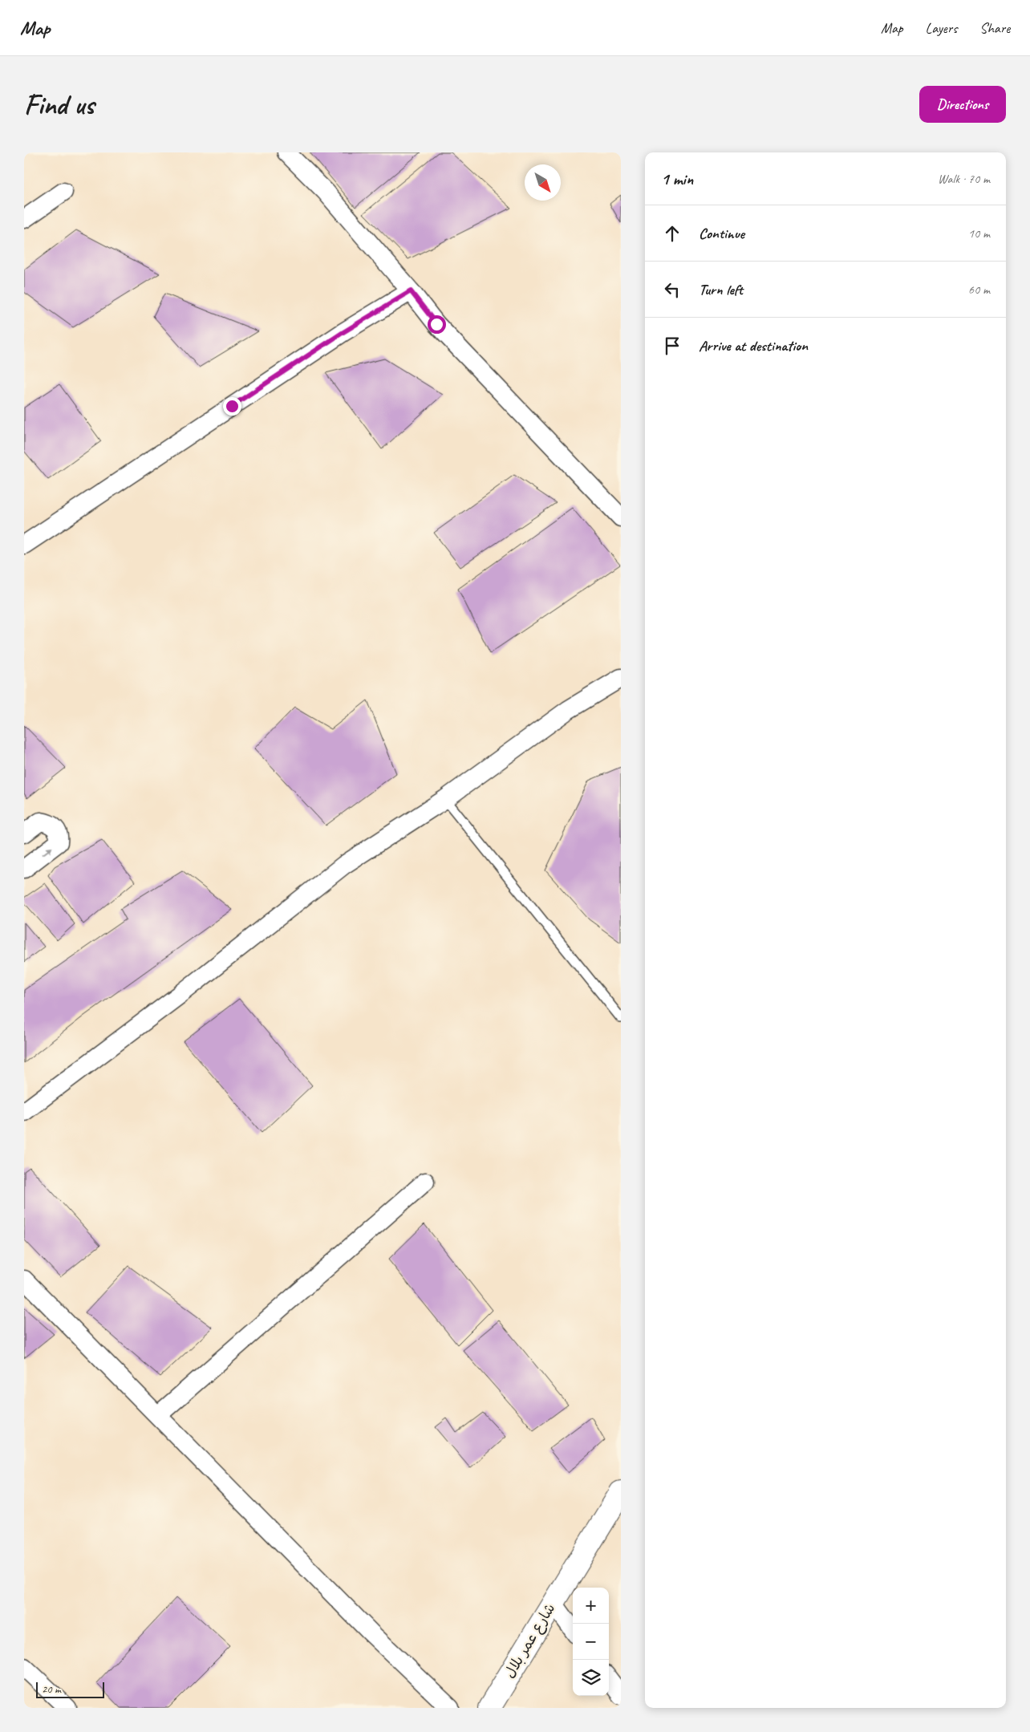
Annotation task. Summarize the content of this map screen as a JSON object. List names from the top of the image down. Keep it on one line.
{"streets":{"street":["شارع عمر بلال"]},"scale_bar":"20 m","north":"bottom right","page":{"header":"Map","nav":["Map","Layers","Share"],"buttons":"Directions","title":"Find us","heading":["1 min","Walk · 70 m"],"list":[["Continue","10 m"],["Turn left","60 m"],"Arrive at destination"],"map_buttons":["+","−"],"scale":"20 m"}}
